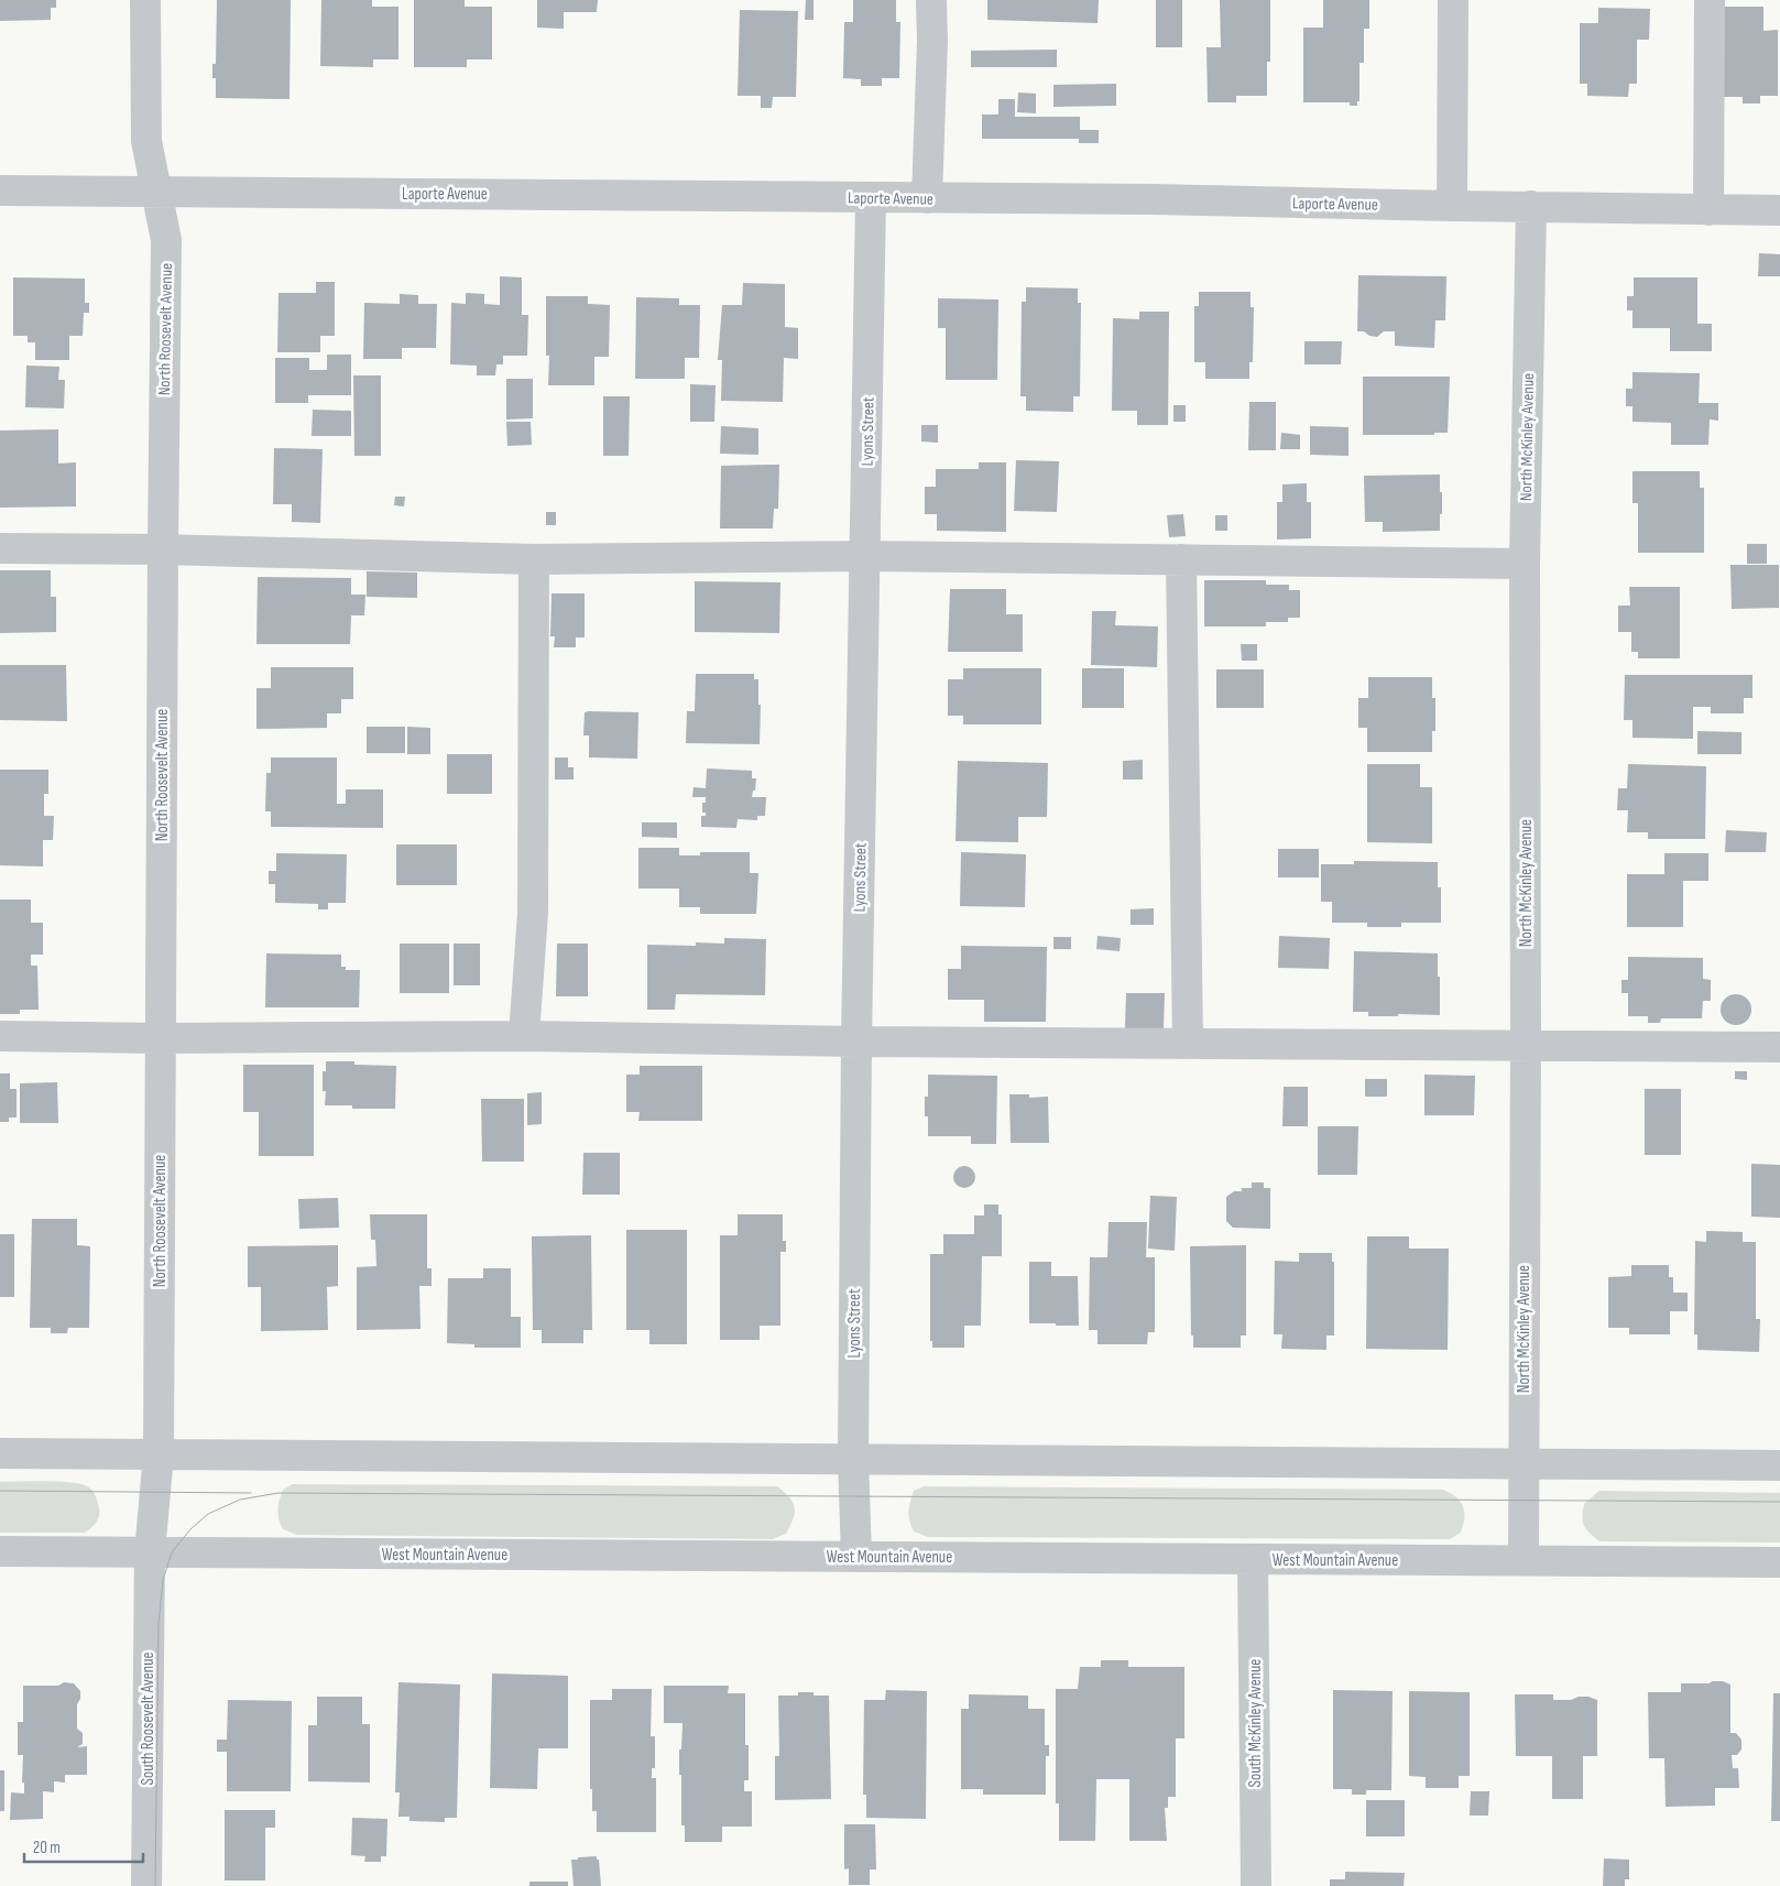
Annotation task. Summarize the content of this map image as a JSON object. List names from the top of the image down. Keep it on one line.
{"streets":{"street":["Laporte Avenue","North Roosevelt Avenue","Lyons Street","North McKinley Avenue","West Mountain Avenue","South Roosevelt Avenue","South McKinley Avenue"]},"crossings":[["Laporte Avenue","North Roosevelt Avenue"],["Laporte Avenue","Lyons Street"],["Laporte Avenue","North McKinley Avenue"],["North Roosevelt Avenue","West Mountain Avenue"],["North Roosevelt Avenue","South Roosevelt Avenue"],["Lyons Street","West Mountain Avenue"],["North McKinley Avenue","West Mountain Avenue"],["West Mountain Avenue","South Roosevelt Avenue"],["West Mountain Avenue","South McKinley Avenue"]],"scale_bar":"20 m"}
